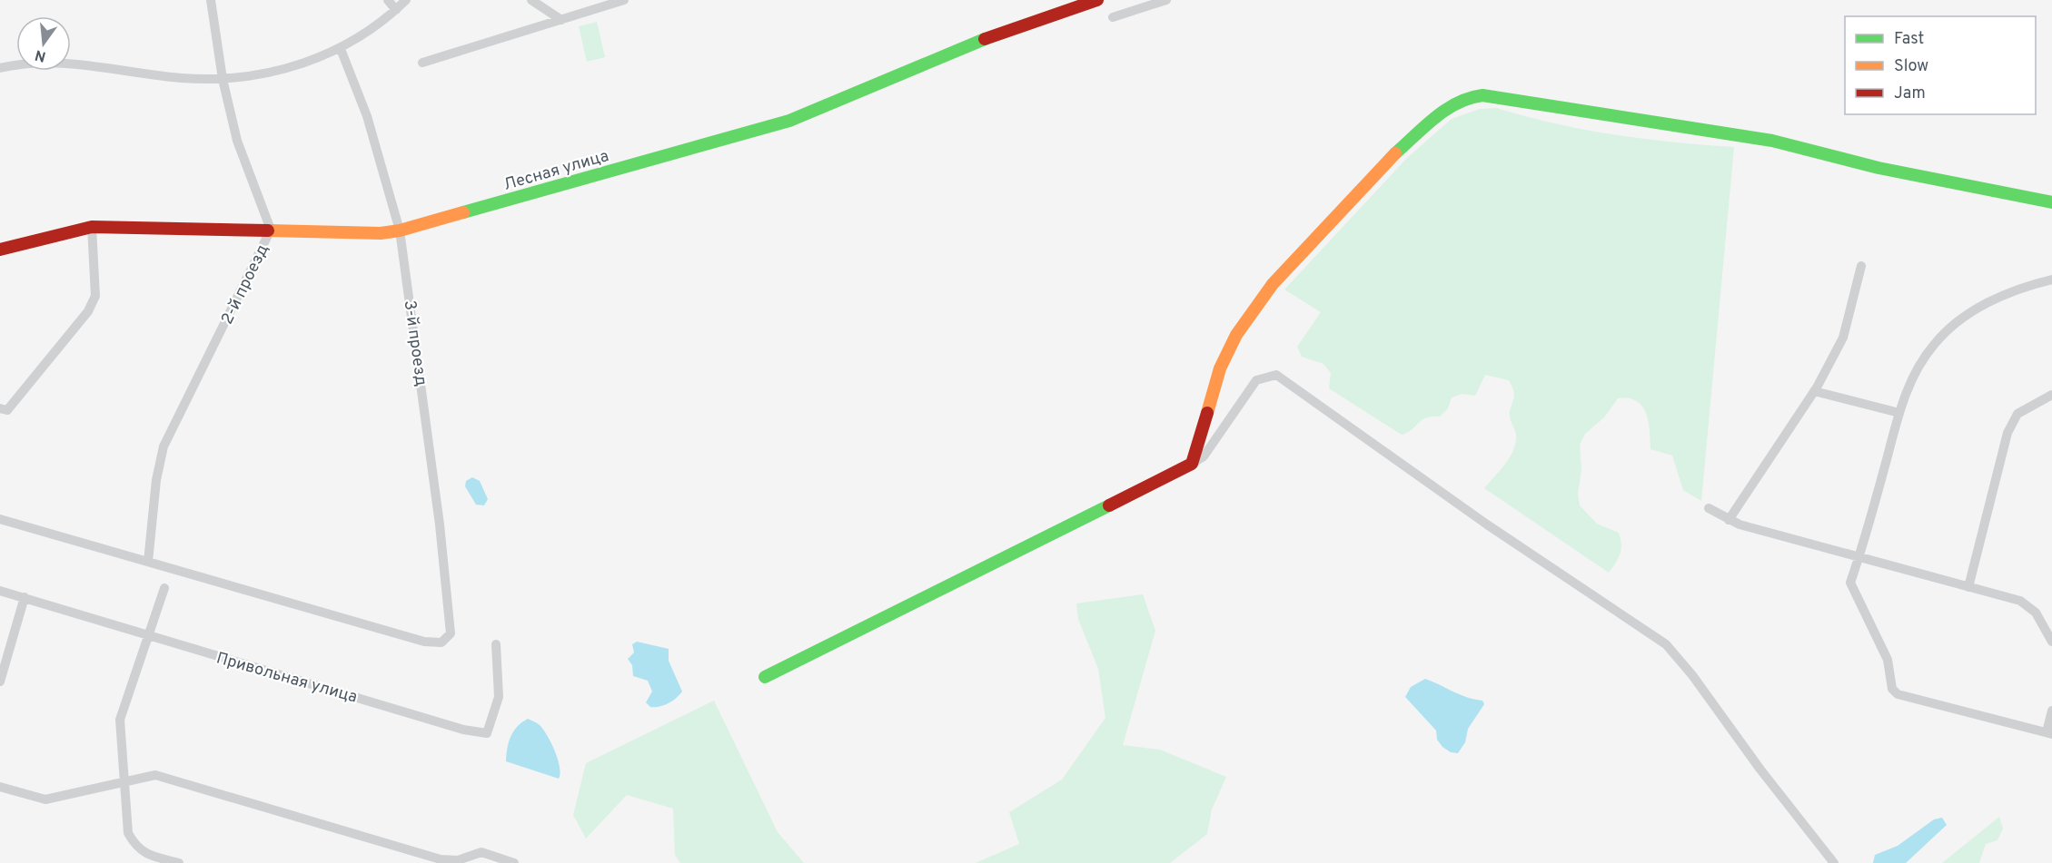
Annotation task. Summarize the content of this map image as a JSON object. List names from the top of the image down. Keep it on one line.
{"streets":{"street":["Лесная улица","2-й проезд","3-й проезд","Привольная улица"]},"crossings":[["Лесная улица","2-й проезд"],["Лесная улица","3-й проезд"],["2-й проезд","3-й проезд"]],"legend":["Fast","Slow","Jam"],"north":"bottom"}
